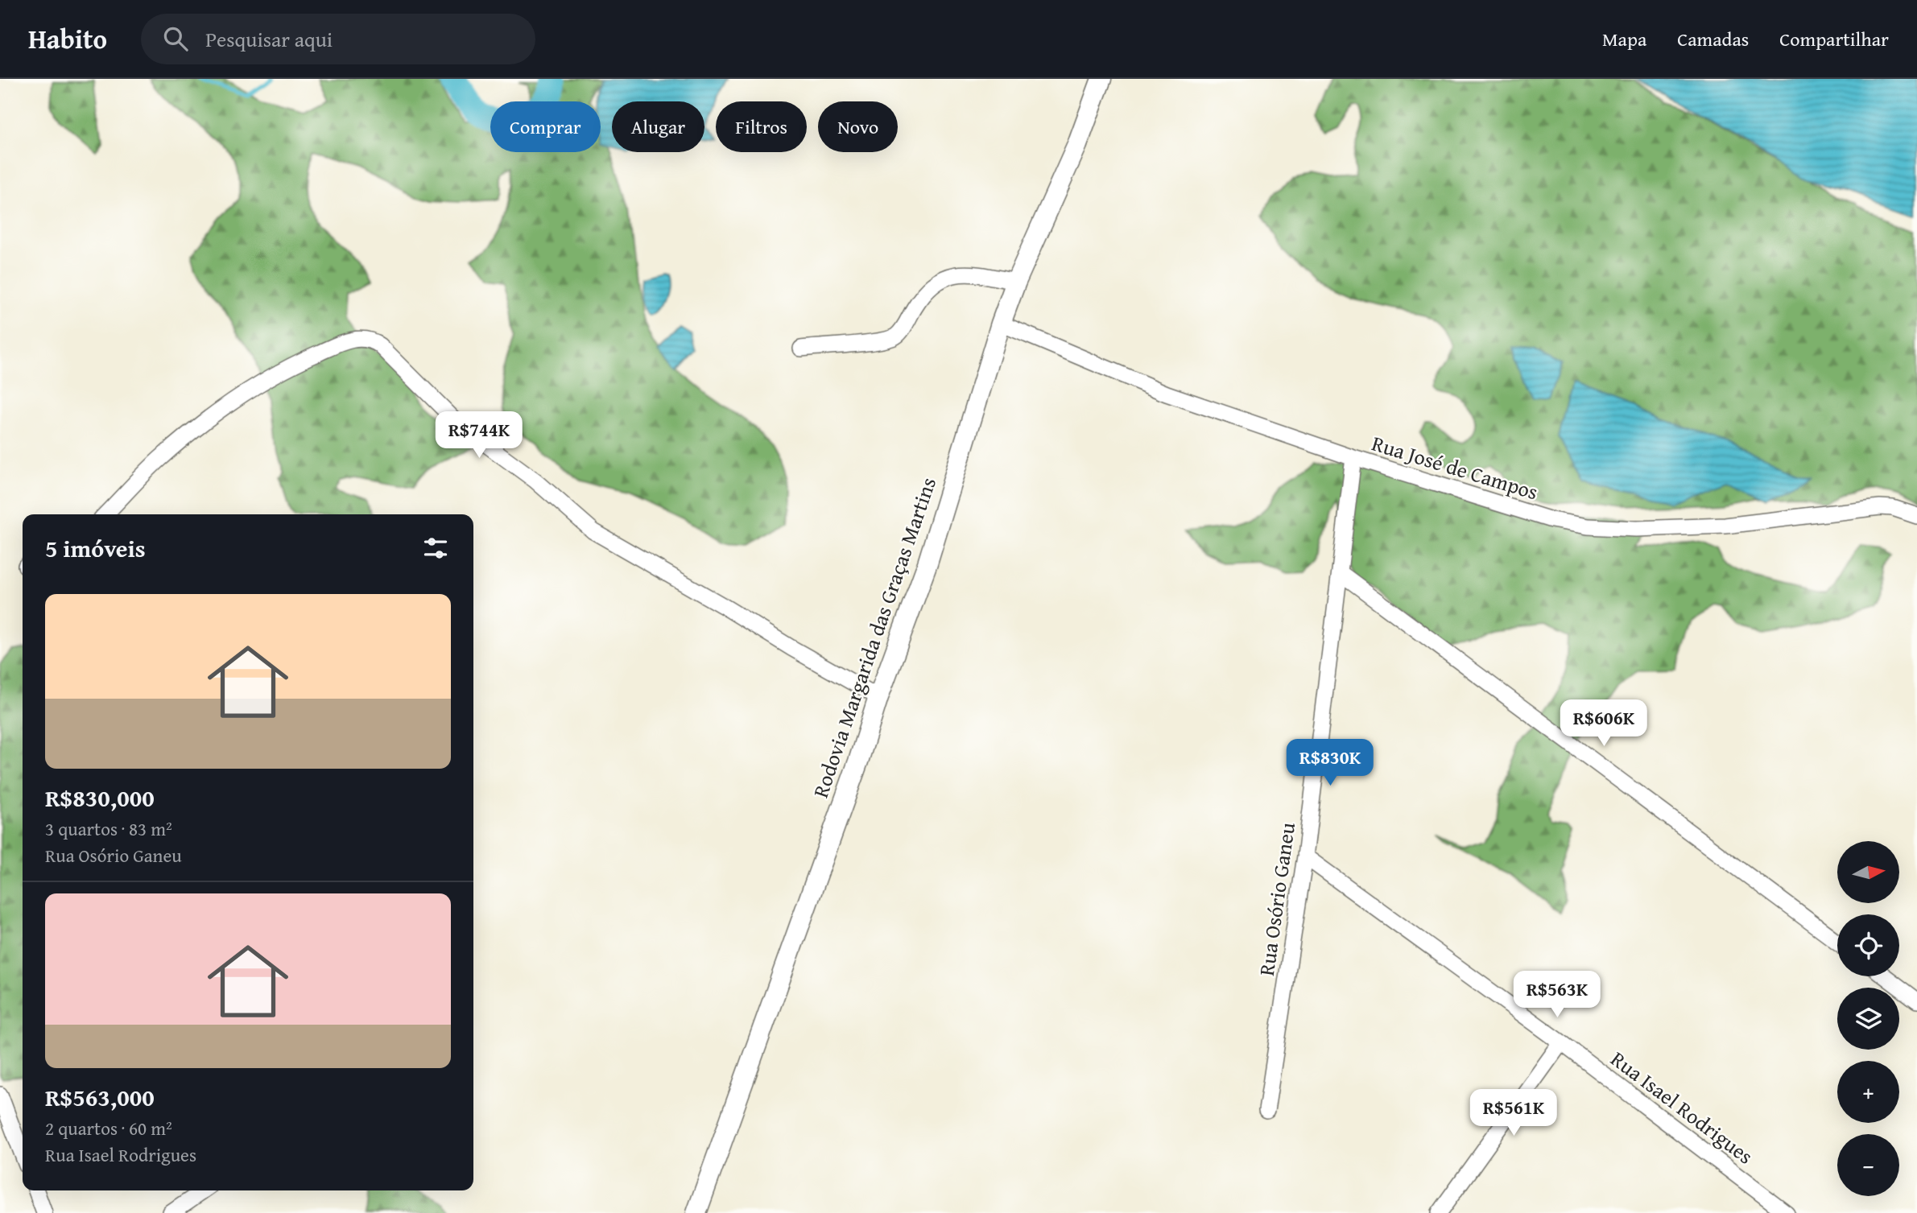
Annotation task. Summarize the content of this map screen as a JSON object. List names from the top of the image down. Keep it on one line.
{"streets":{"main road":["Rodovia Margarida das Graças Martins"],"street":["Rua José de Campos","Rua Osório Ganeu","Rua Isael Rodrigues"]},"crossings":[["Rua José de Campos","Rodovia Margarida das Graças Martins"],["Rua José de Campos","Rua Osório Ganeu"],["Rua Osório Ganeu","Rua Isael Rodrigues"]],"north":"right","page":{"header":"Habito","search":"Pesquisar aqui","nav":["Mapa","Camadas","Compartilhar"],"chip":["Comprar","Alugar","Filtros","Novo"],"price":["R$744K","R$606K","R$830K","R$563K","R$561K"],"heading":"5 imóveis","list":[{"name":"R$830,000","note":"3 quartos · 83 m² · Rua Osório Ganeu"},{"name":"R$563,000","note":"2 quartos · 60 m² · Rua Isael Rodrigues"}],"map_buttons":["+","−"]}}
